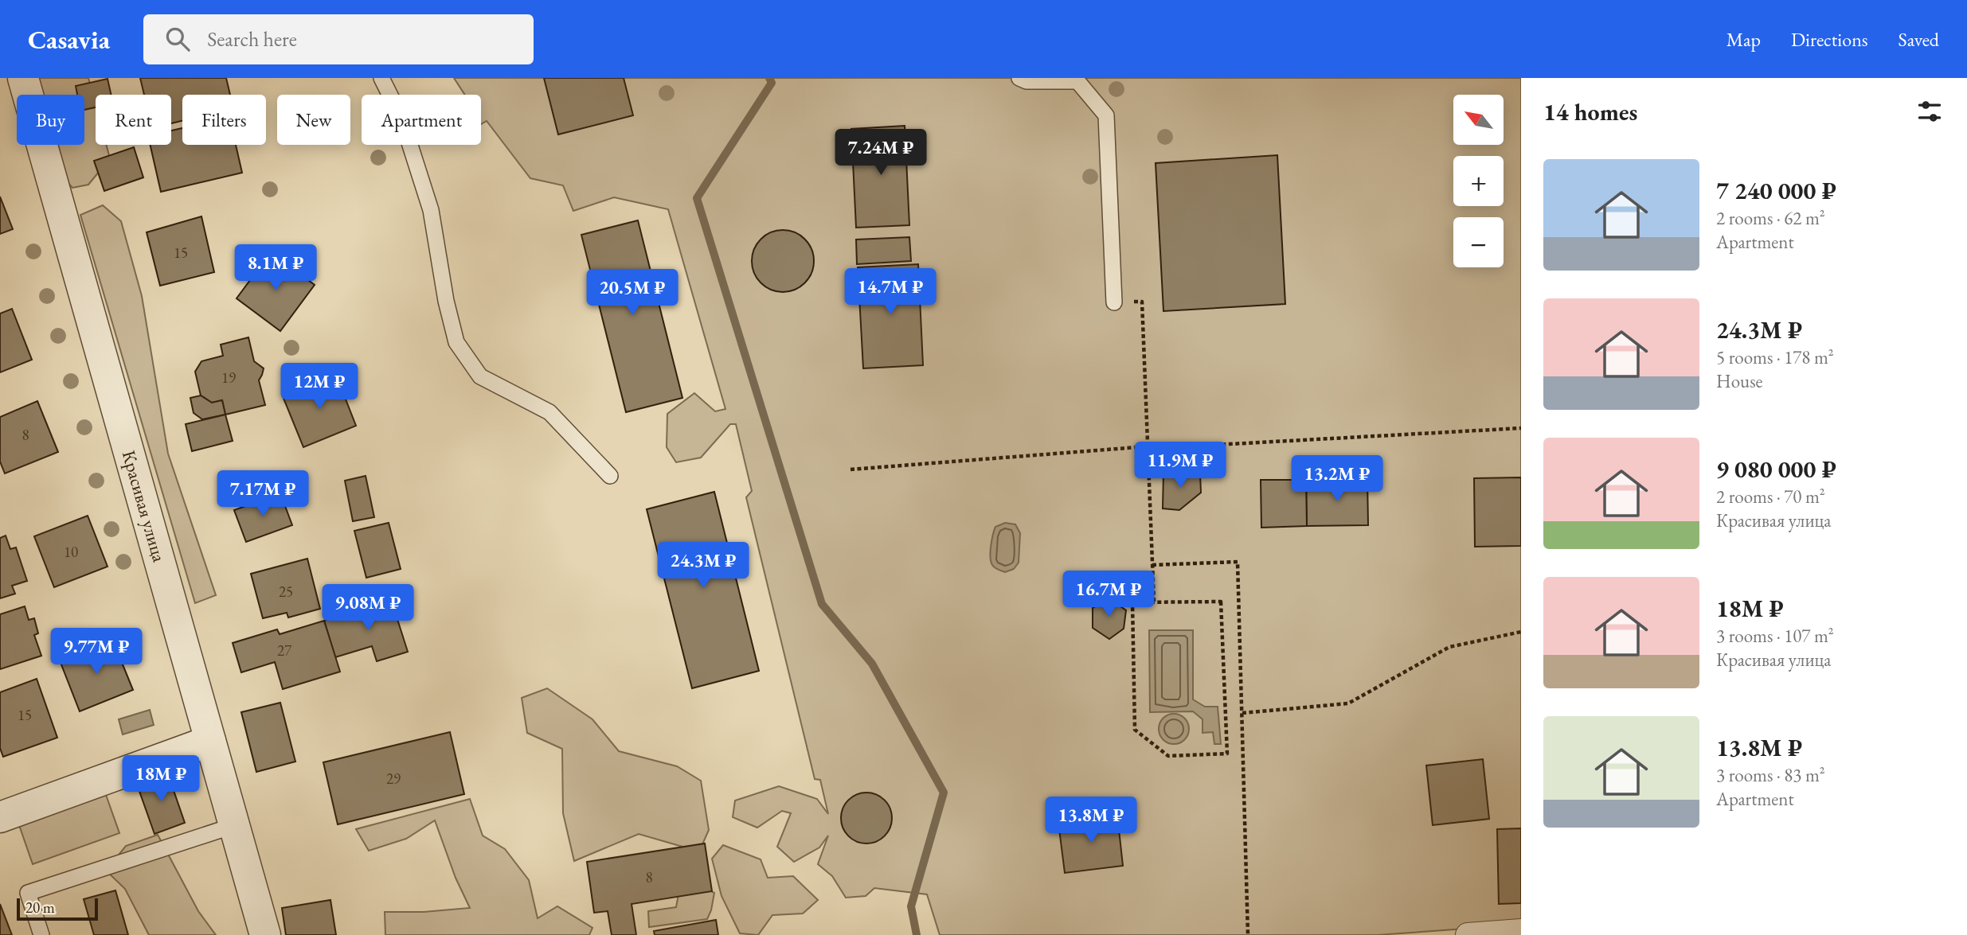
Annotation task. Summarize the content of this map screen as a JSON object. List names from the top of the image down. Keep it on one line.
{"streets":{"street":["Красивая улица"]},"house_numbers":["15","19","8","10","25","27","15","29","8"],"scale_bar":"20 m","north":"top left","page":{"header":"Casavia","search":"Search here","nav":["Map","Directions","Saved"],"heading":"14 homes","map_buttons":["+","−"],"chip":["Buy","Rent","Filters","New","Apartment"],"price":["7.24M ₽","8.1M ₽","14.7M ₽","20.5M ₽","12M ₽","11.9M ₽","13.2M ₽","7.17M ₽","24.3M ₽","16.7M ₽","9.08M ₽","9.77M ₽","18M ₽","13.8M ₽"],"list":[{"name":"7 240 000 ₽","note":"2 rooms · 62 m² · Apartment"},{"name":"24.3M ₽","note":"5 rooms · 178 m² · House"},{"name":"9 080 000 ₽","note":"2 rooms · 70 m² · Красивая улица"},{"name":"18M ₽","note":"3 rooms · 107 m² · Красивая улица"},{"name":"13.8M ₽","note":"3 rooms · 83 m² · Apartment"}],"scale":"20 m"}}
